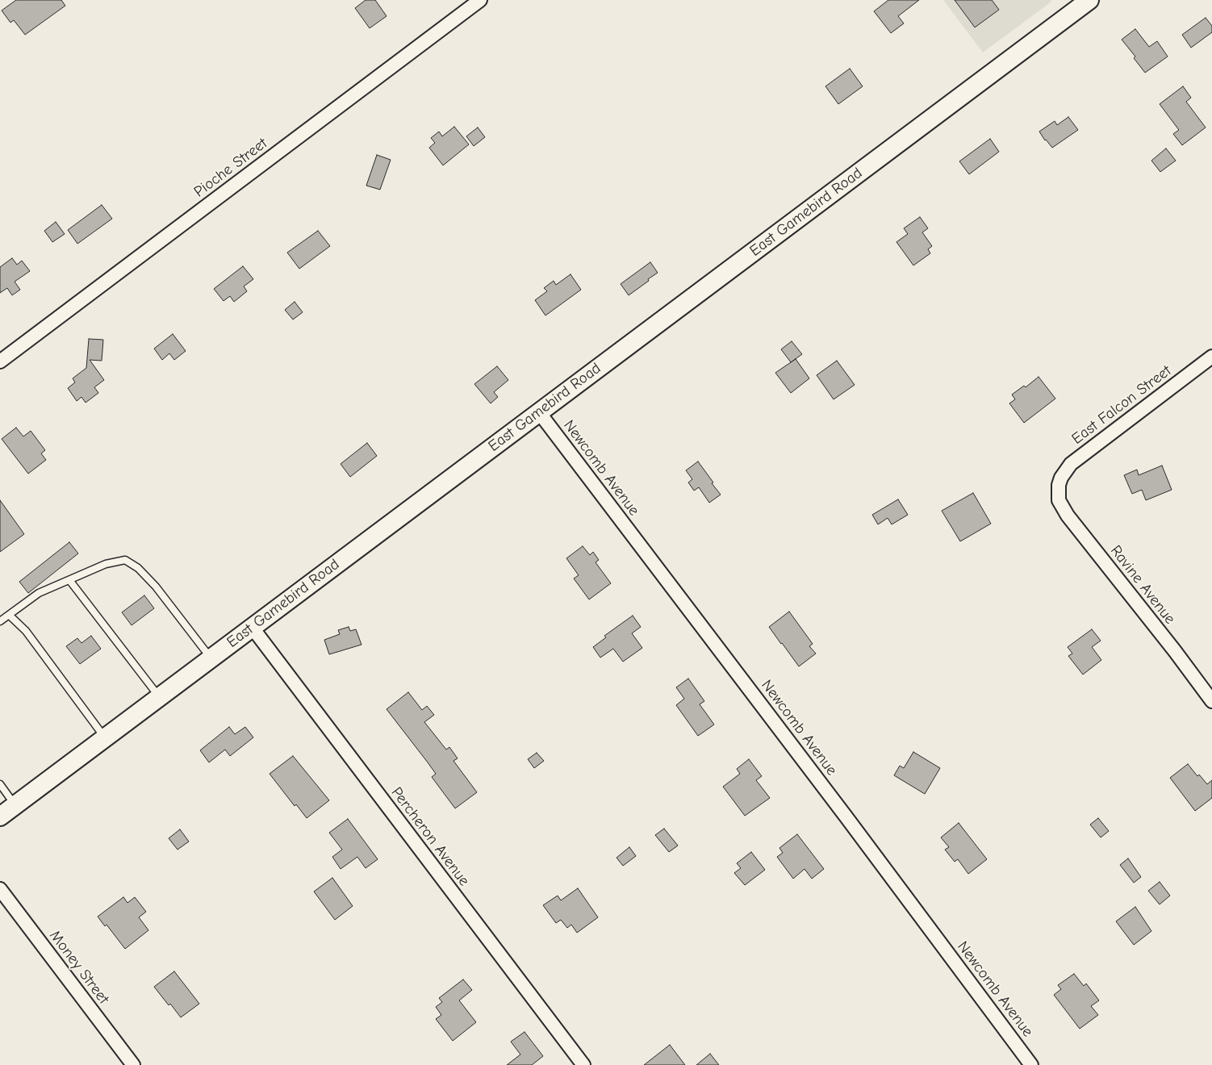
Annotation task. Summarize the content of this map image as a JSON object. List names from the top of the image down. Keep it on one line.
{"streets":{"main road":["East Gamebird Road"],"street":["Pioche Street","East Falcon Street","Newcomb Avenue","Ravine Avenue","Percheron Avenue","Money Street"]},"crossings":[["East Gamebird Road","Newcomb Avenue"],["East Gamebird Road","Percheron Avenue"],["East Falcon Street","Ravine Avenue"]]}
